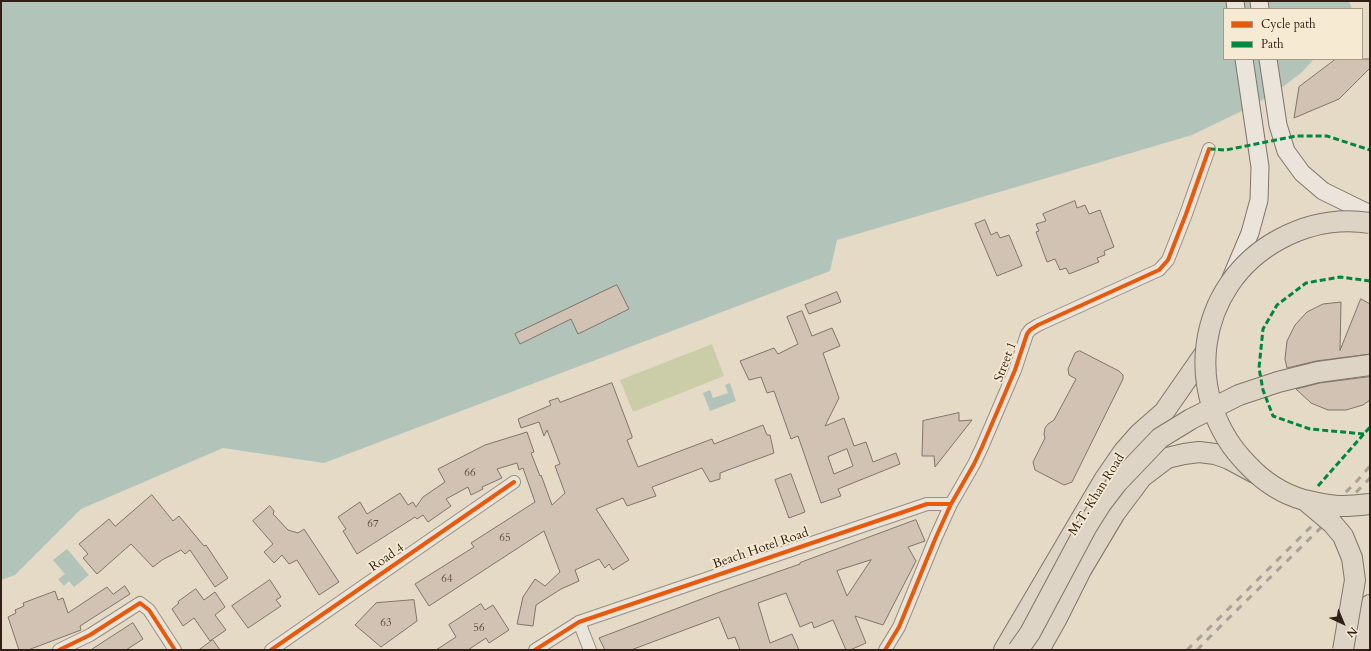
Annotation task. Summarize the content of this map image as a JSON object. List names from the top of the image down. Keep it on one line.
{"streets":{"highway":["M.T. Khan Road"],"street":["Street 1","Beach Hotel Road","Road 4"]},"crossings":[["Street 1","Beach Hotel Road"]],"house_numbers":["66","67","65","64","63","56"],"legend":["Cycle path","Path"],"north":"bottom right"}
